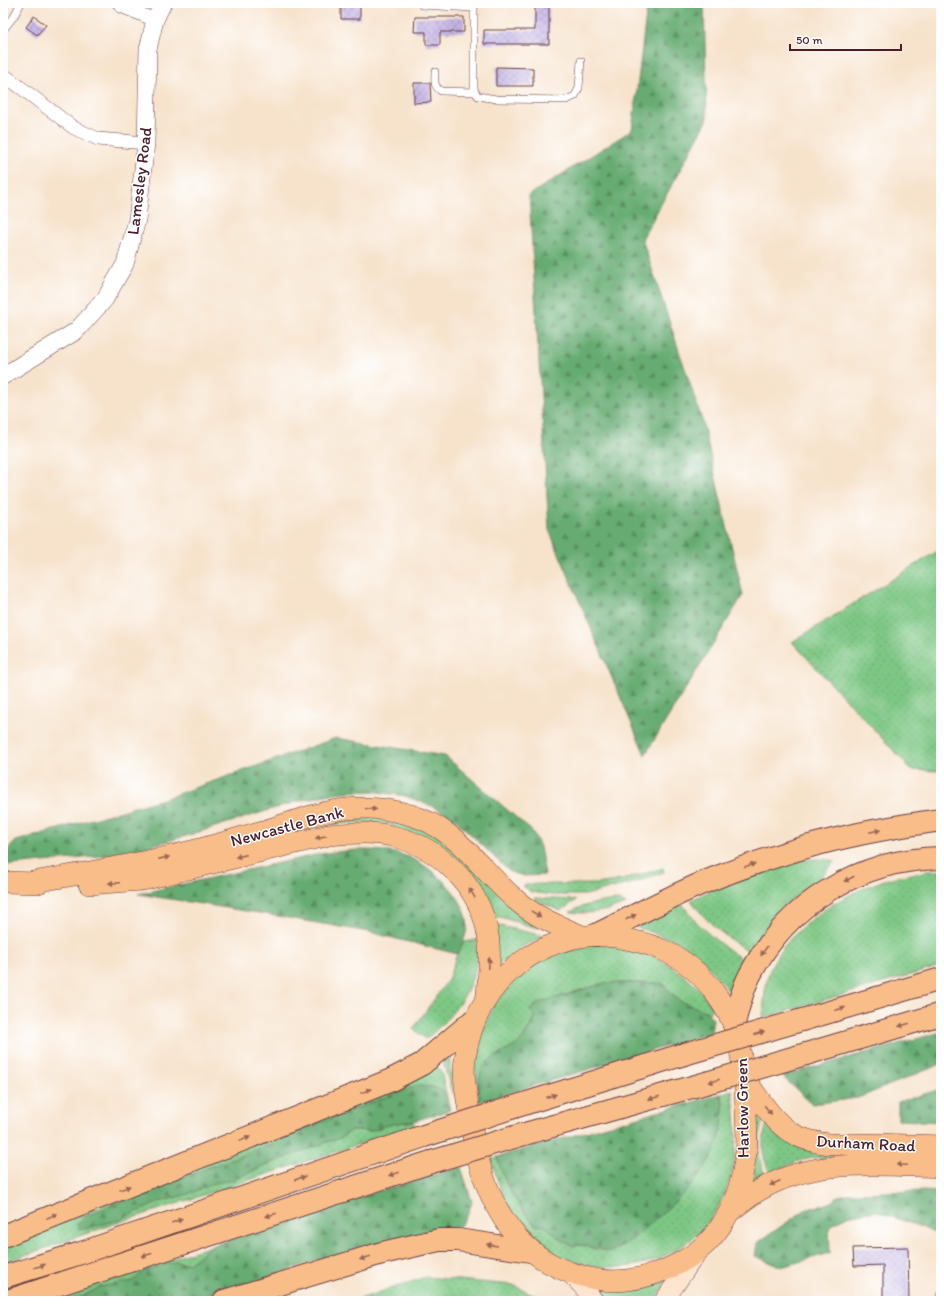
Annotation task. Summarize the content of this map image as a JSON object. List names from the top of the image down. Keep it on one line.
{"streets":{"main road":["Newcastle Bank","Harlow Green","Durham Road"],"street":["Lamesley Road"]},"crossings":[["Newcastle Bank","Harlow Green"],["Harlow Green","Durham Road"]],"scale_bar":"50 m"}
